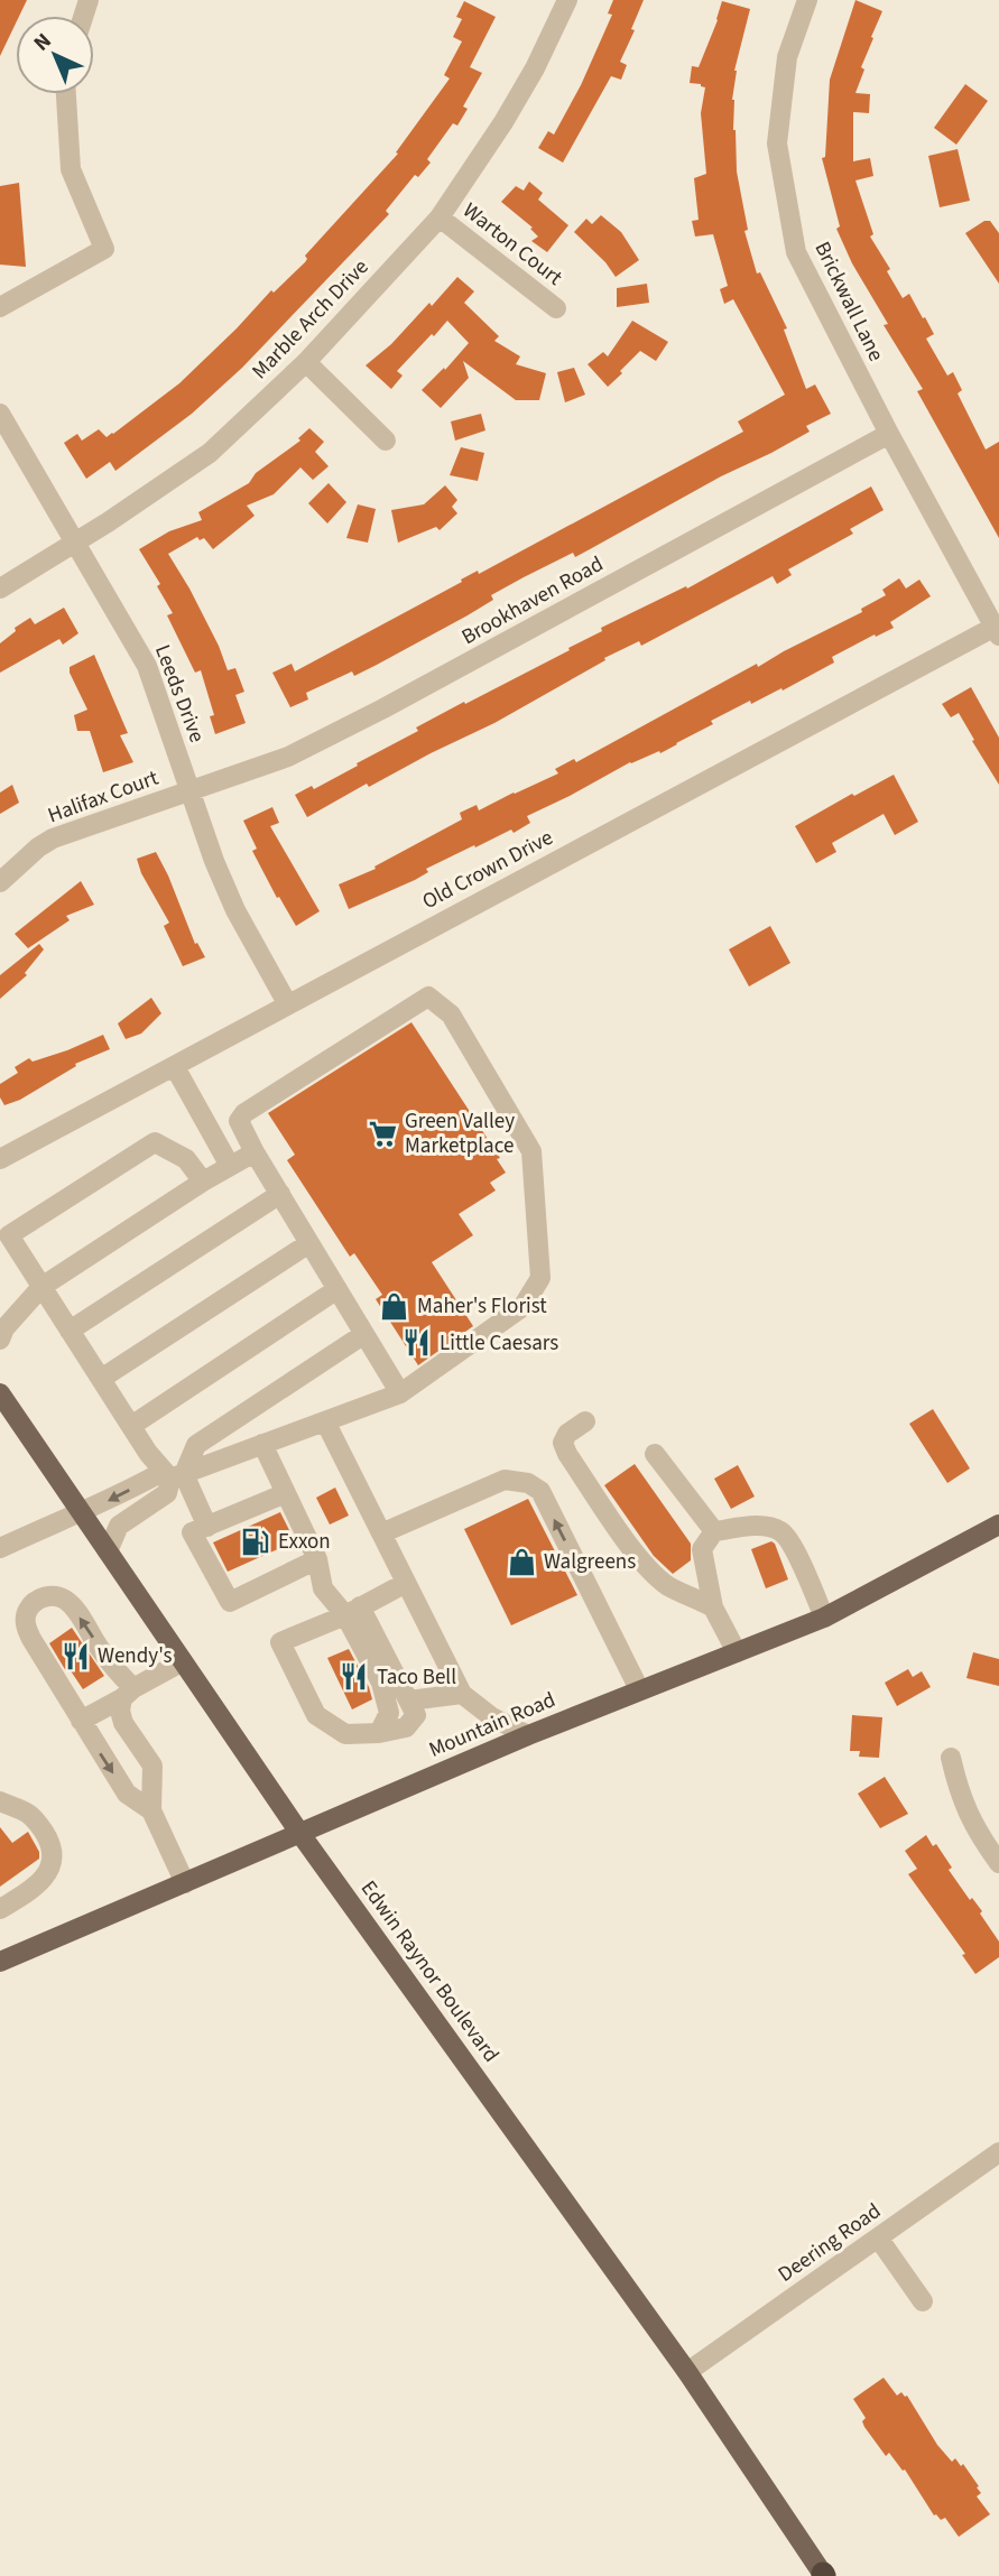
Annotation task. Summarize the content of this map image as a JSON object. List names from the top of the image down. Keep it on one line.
{"streets":{"main road":["Mountain Road","Edwin Raynor Boulevard"],"street":["Warton Court","Brickwall Lane","Marble Arch Drive","Brookhaven Road","Leeds Drive","Halifax Court","Old Crown Drive","Deering Road"]},"crossings":[["Warton Court","Marble Arch Drive"],["Brickwall Lane","Brookhaven Road"],["Brickwall Lane","Old Crown Drive"],["Marble Arch Drive","Leeds Drive"],["Brookhaven Road","Leeds Drive"],["Brookhaven Road","Halifax Court"],["Leeds Drive","Halifax Court"],["Leeds Drive","Old Crown Drive"],["Mountain Road","Edwin Raynor Boulevard"],["Edwin Raynor Boulevard","Deering Road"]],"places":{"supermarket":["Green Valley Marketplace"],"shop":["Maher's Florist","Walgreens"],"restaurant":["Little Caesars","Wendy's","Taco Bell"],"fuel station":["Exxon"]},"north":"top left"}
